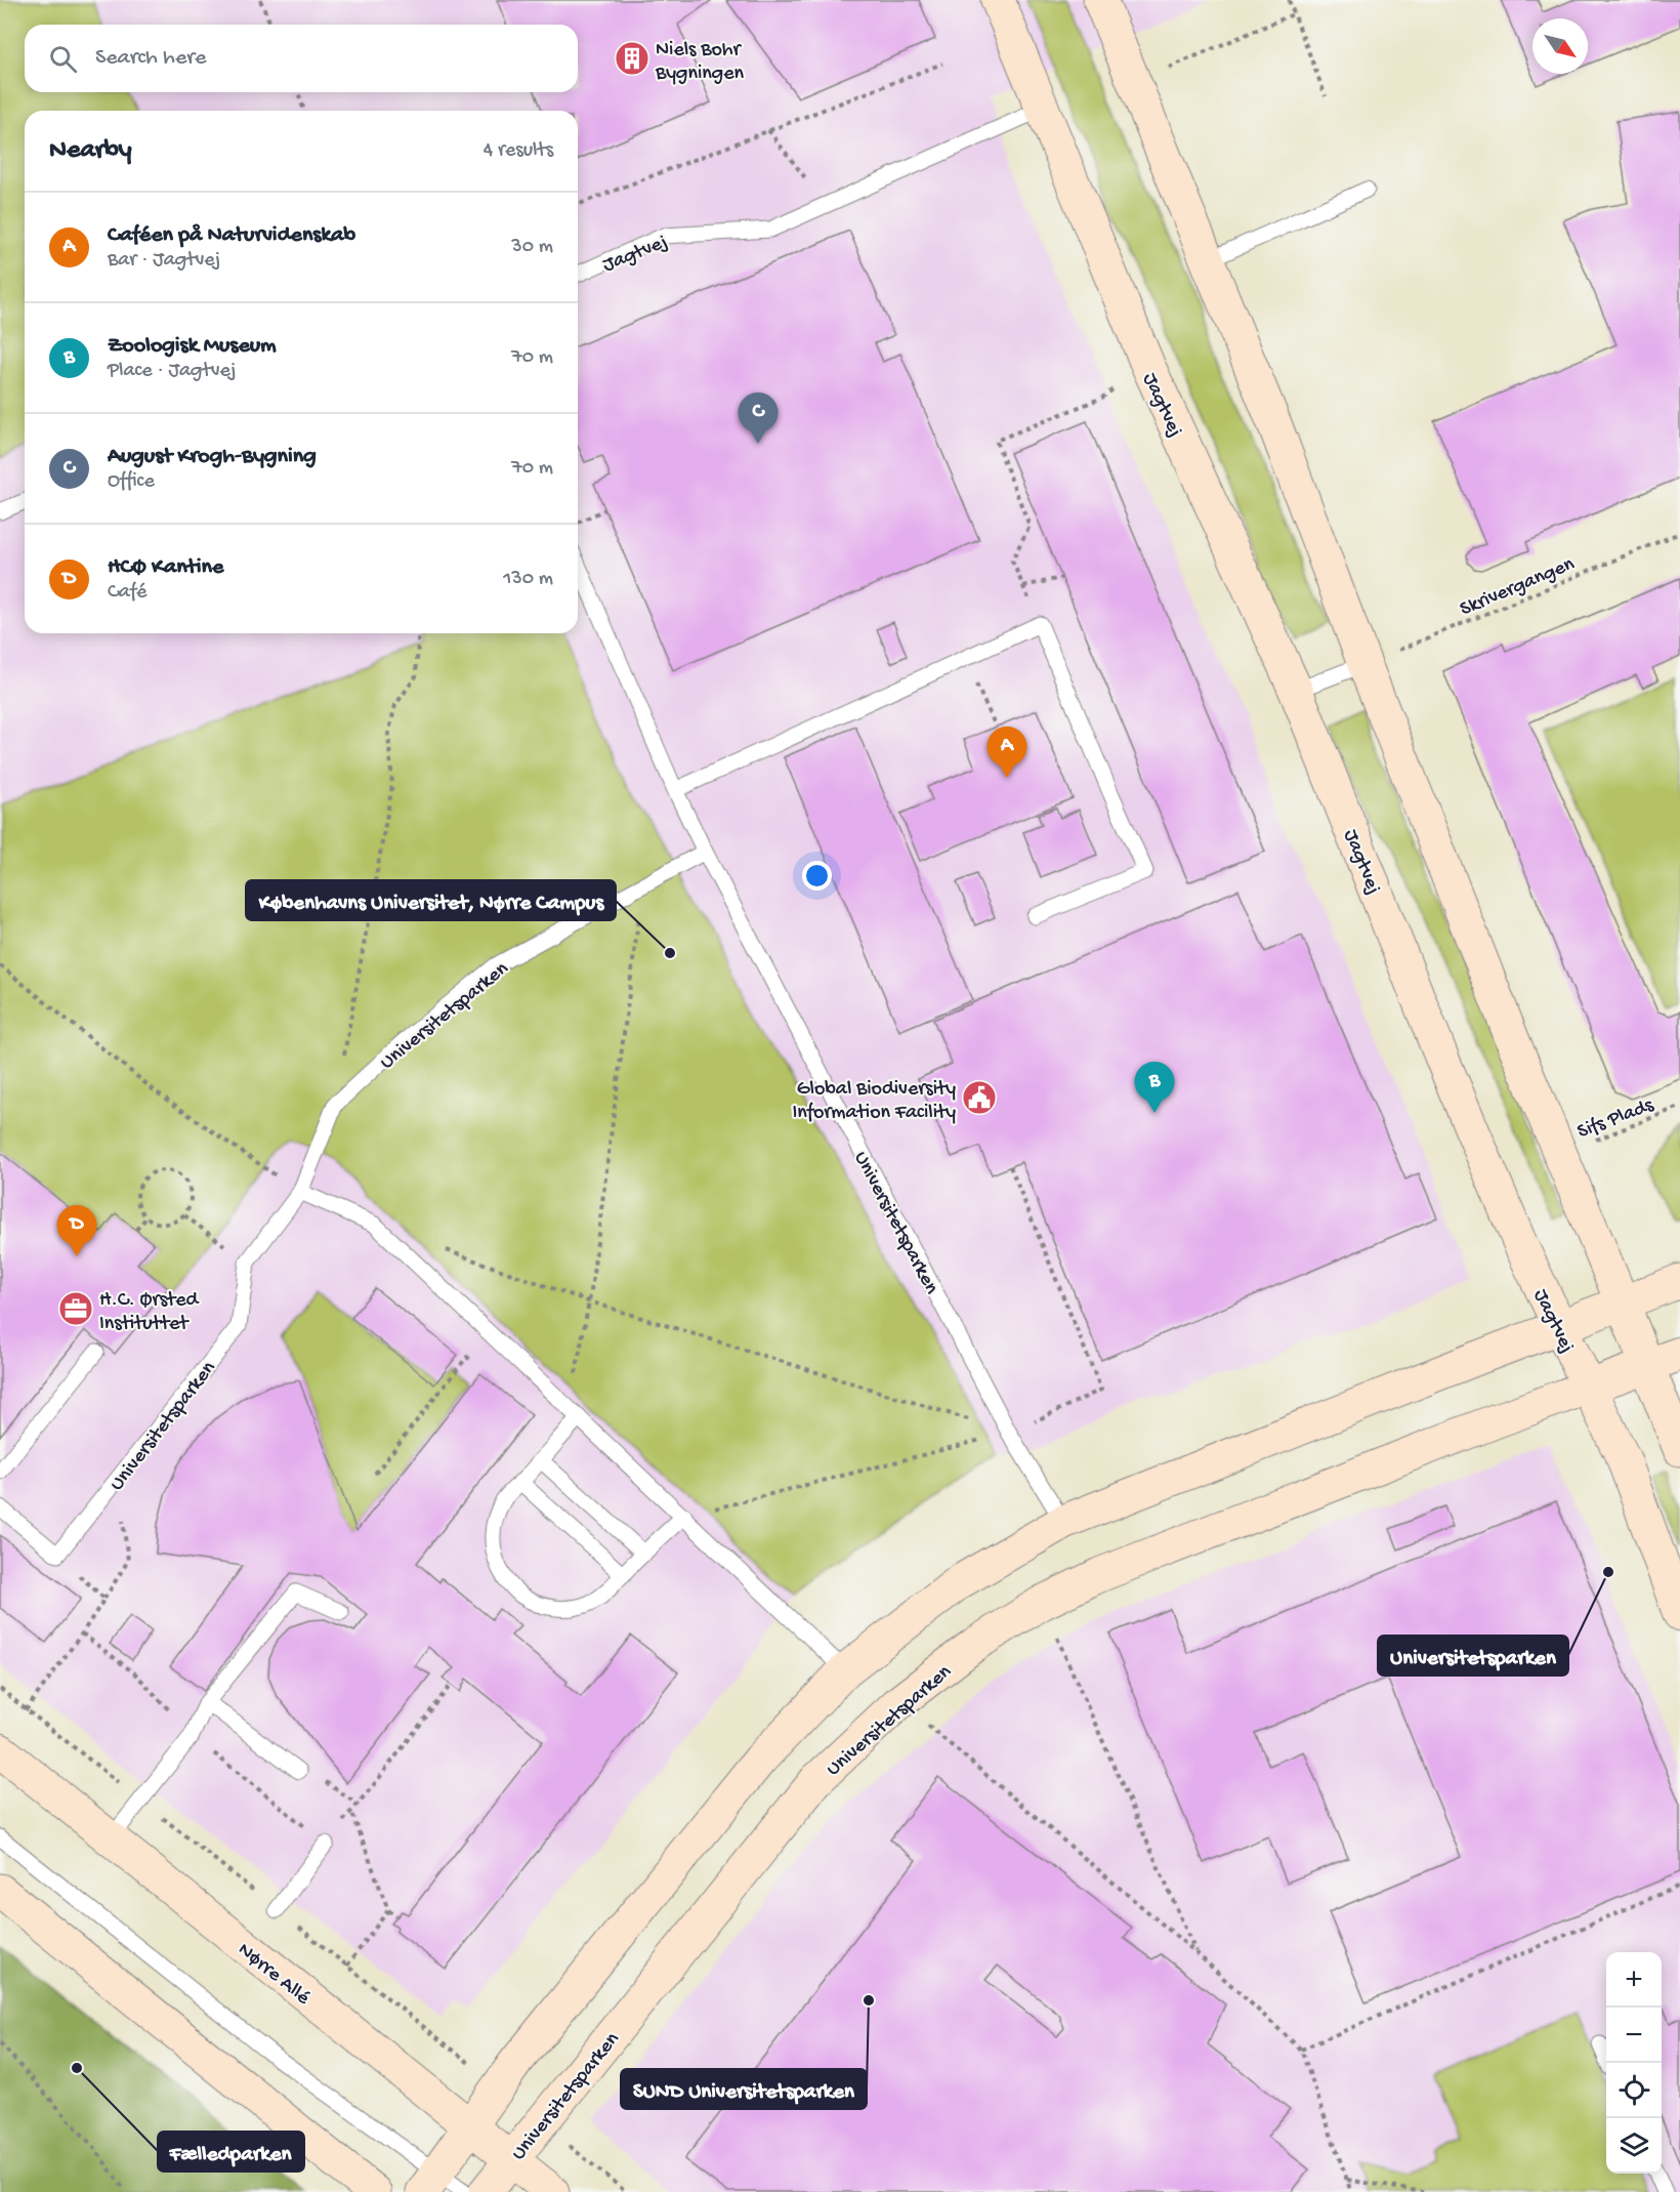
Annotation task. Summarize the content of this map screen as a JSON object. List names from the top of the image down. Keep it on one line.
{"streets":{"street":["Jagtvej","Universitetsparken","Nørre Allé"],"path":["Skrivergangen","Sifs Plads"]},"crossings":[["Jagtvej","Universitetsparken"],["Universitetsparken","Nørre Allé"]],"places":{"building":["Niels Bohr Bygningen"],"other":["Københavns Universitet, Nørre Campus","Universitetsparken","SUND Universitetsparken","Fælledparken"],"public building":["Global Biodiversity Information Facility"],"office":["H.C. Ørsted Instituttet"]},"north":"bottom right","page":{"search":"Search here","heading":["Nearby","4 results"],"list":[{"mark":"A","name":"Caféen på Naturvidenskab","note":"Bar · Jagtvej","value":"30 m"},{"mark":"B","name":"Zoologisk Museum","note":"Place · Jagtvej","value":"70 m"},{"mark":"C","name":"August Krogh-Bygning","note":"Office","value":"70 m"},{"mark":"D","name":"HCØ Kantine","note":"Café","value":"130 m"}],"pins":["C","A","B","D"],"map_buttons":["+","−"]}}
